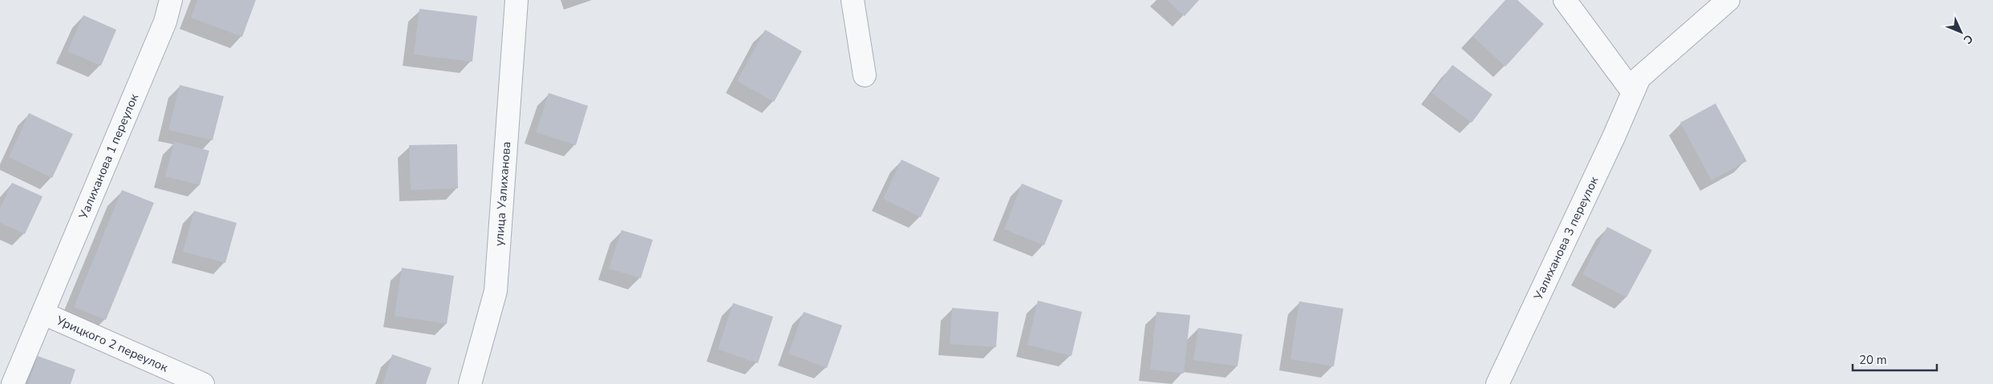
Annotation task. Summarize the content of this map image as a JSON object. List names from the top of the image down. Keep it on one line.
{"streets":{"street":["Уалиханова 1 переулок","улица Уалиханова","Уалиханова 3 переулок","Урицкого 2 переулок"]},"crossings":[["Уалиханова 1 переулок","Урицкого 2 переулок"]],"scale_bar":"20 m","north":"bottom right"}
